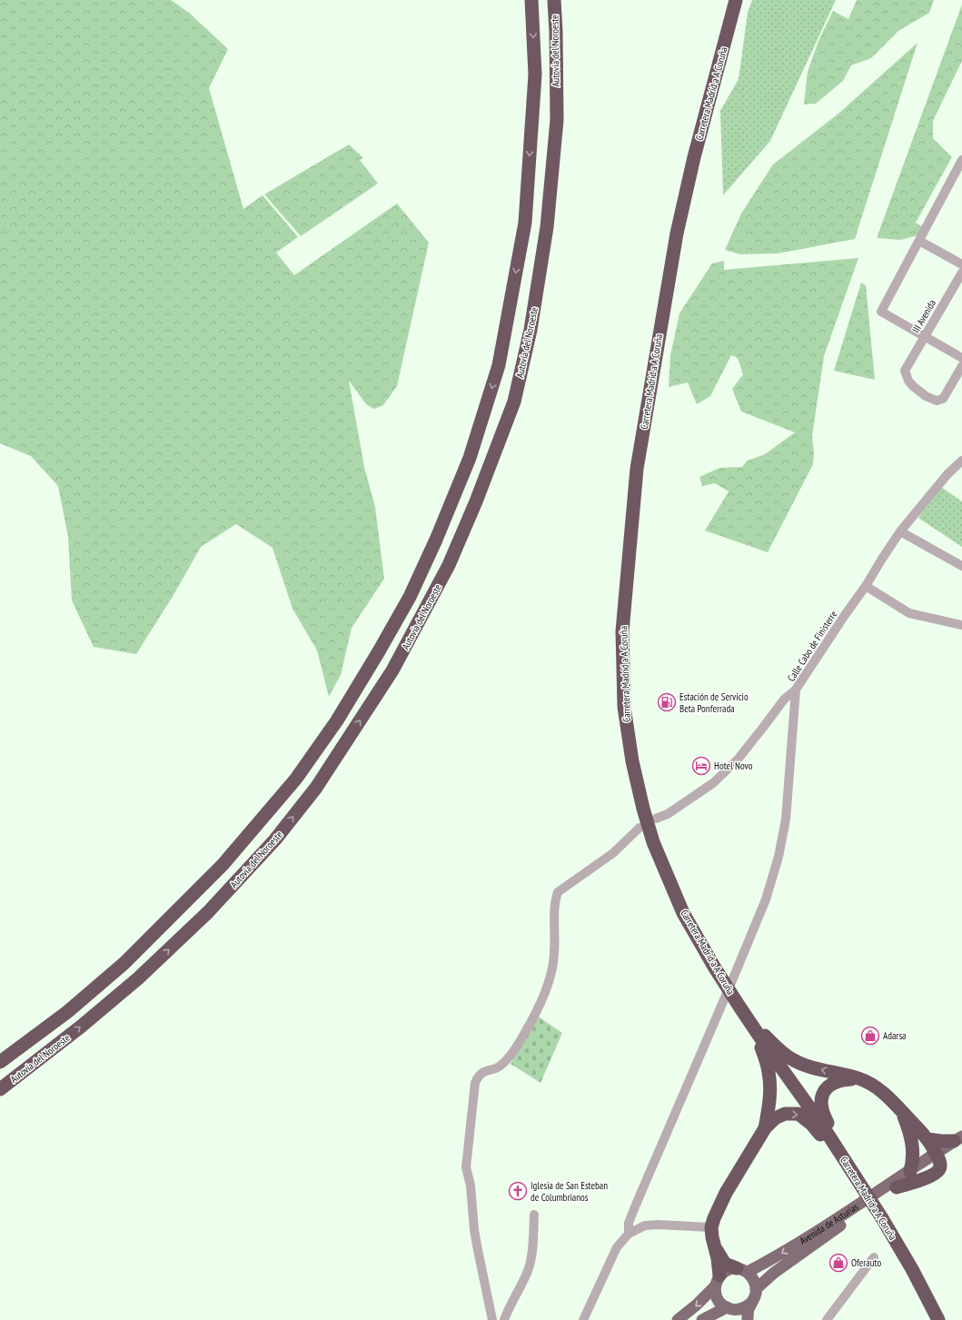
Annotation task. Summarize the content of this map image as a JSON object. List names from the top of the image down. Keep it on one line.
{"streets":{"highway":["Autovía del Noroeste","Carretera Madrid a A Coruña"],"main road":["Avenida de Asturias"],"street":["III Avenida","Calle Cabo de Finisterre"]},"places":{"fuel station":["Estación de Servicio Beta Ponferrada"],"hotel":["Hotel Novo"],"shop":["Adarsa","Oferauto"],"church":["Iglesia de San Esteban de Columbrianos"]}}
